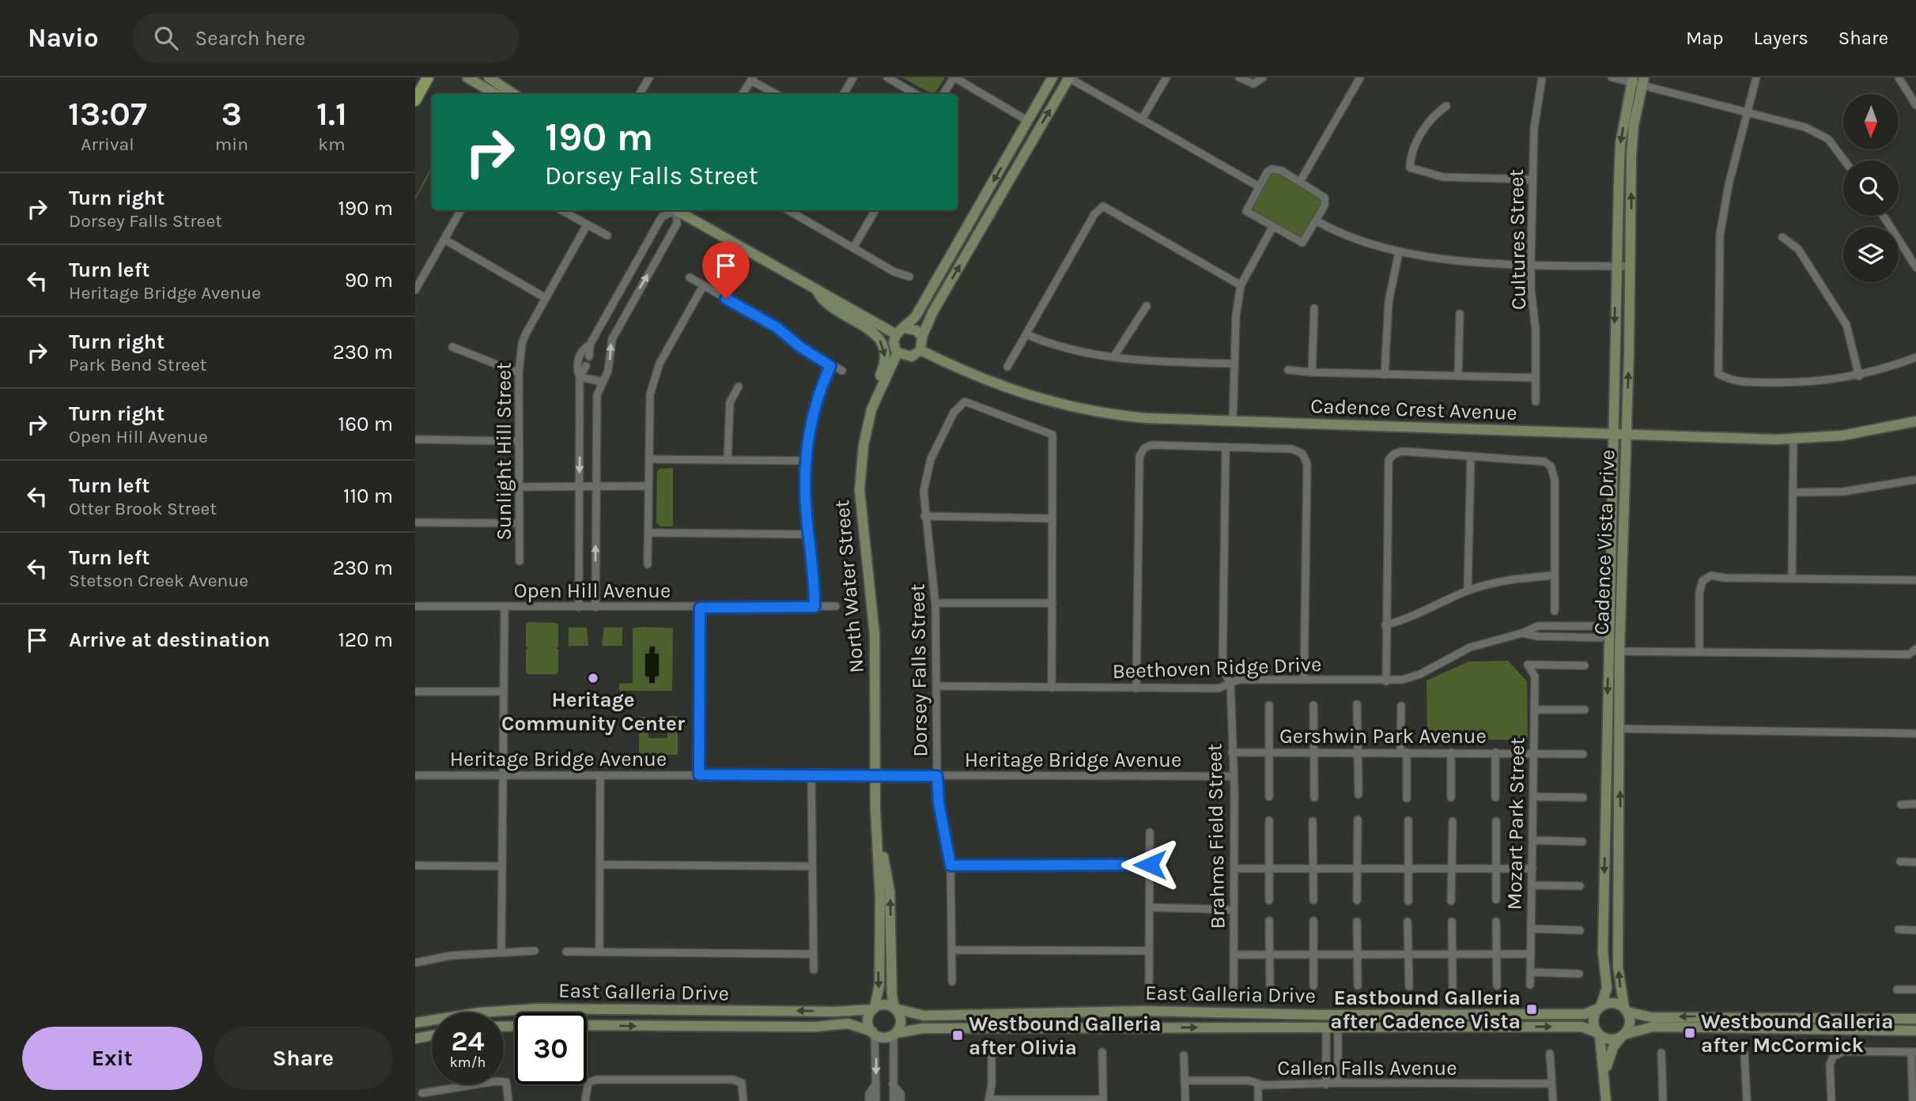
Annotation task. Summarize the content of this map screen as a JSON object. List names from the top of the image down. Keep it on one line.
{"streets":{"street":["Cultures Street","Cadence Crest Avenue","Sunlight Hill Street","Cadence Vista Drive","North Water Street","Open Hill Avenue","Beethoven Ridge Drive","Dorsey Falls Street","Gershwin Park Avenue","Heritage Bridge Avenue","Mozart Park Street","Brahms Field Street","East Galleria Drive","Callen Falls Avenue"]},"crossings":[["Cadence Crest Avenue","Cadence Vista Drive"],["Cadence Crest Avenue","North Water Street"],["Cadence Vista Drive","Beethoven Ridge Drive"],["Cadence Vista Drive","East Galleria Drive"],["North Water Street","East Galleria Drive"],["Beethoven Ridge Drive","Dorsey Falls Street"],["Beethoven Ridge Drive","Brahms Field Street"],["Dorsey Falls Street","Heritage Bridge Avenue"],["Gershwin Park Avenue","Mozart Park Street"],["Gershwin Park Avenue","Brahms Field Street"],["Heritage Bridge Avenue","Brahms Field Street"]],"places":{"other":["Heritage Community Center"],"transit":["Eastbound Galleria after Cadence Vista","Westbound Galleria after McCormick","Westbound Galleria after Olivia"]},"north":"bottom","page":{"header":"Navio","search":"Search here","nav":["Map","Layers","Share"],"eta":["13:07","Arrival","3","min","1.1","km"],"turn":["190 m","Dorsey Falls Street"],"list":[{"name":"Turn right","note":"Dorsey Falls Street","value":"190 m"},{"name":"Turn left","note":"Heritage Bridge Avenue","value":"90 m"},{"name":"Turn right","note":"Park Bend Street","value":"230 m"},{"name":"Turn right","note":"Open Hill Avenue","value":"160 m"},{"name":"Turn left","note":"Otter Brook Street","value":"110 m"},{"name":"Turn left","note":"Stetson Creek Avenue","value":"230 m"},{"name":"Arrive at destination","value":"120 m"}],"speed":"24 km/h","limit":"30","buttons":["Exit","Share"]}}
